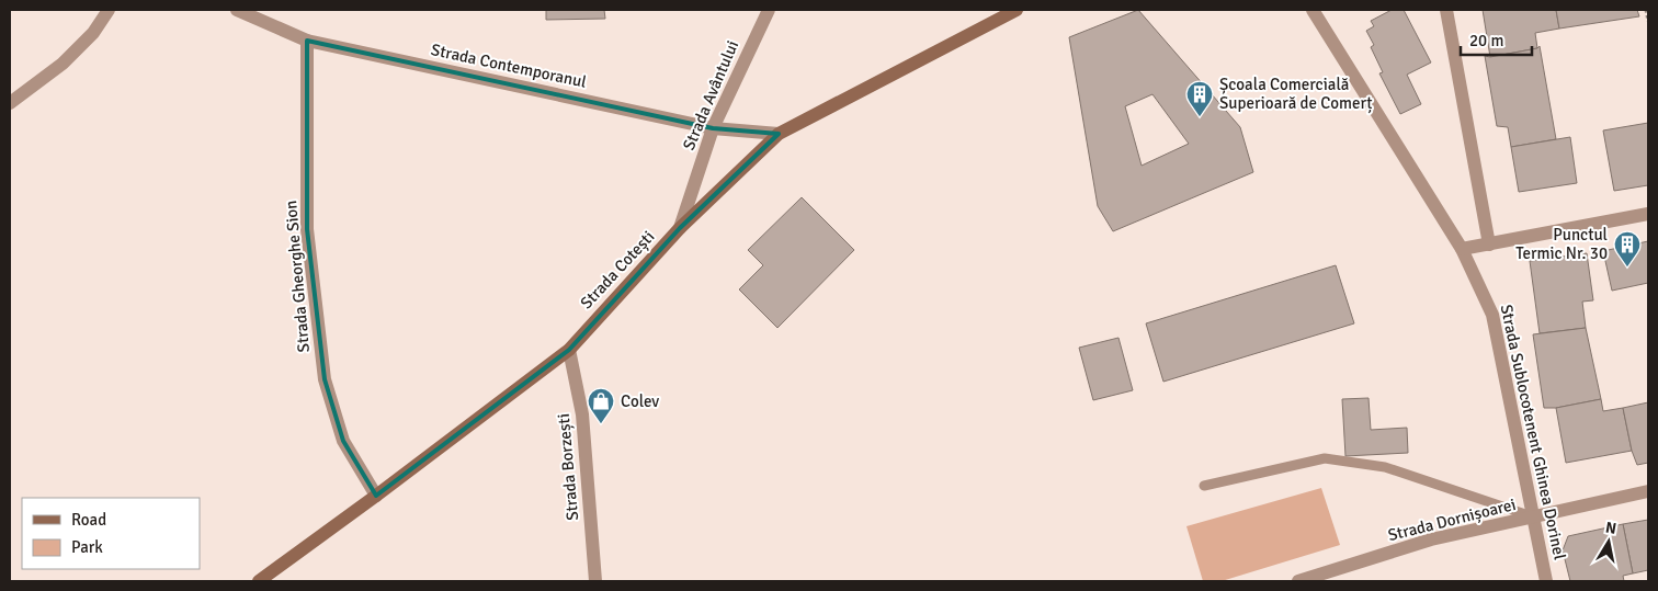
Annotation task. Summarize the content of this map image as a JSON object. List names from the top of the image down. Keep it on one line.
{"streets":{"street":["Strada Contemporanul","Strada Avântului","Strada Cotești","Strada Gheorghe Sion","Strada Sublocotenent Ghinea Dorinel","Strada Borzești","Strada Dornișoarei"]},"crossings":[["Strada Contemporanul","Strada Avântului"],["Strada Contemporanul","Strada Cotești"],["Strada Contemporanul","Strada Gheorghe Sion"],["Strada Avântului","Strada Cotești"],["Strada Cotești","Strada Gheorghe Sion"],["Strada Cotești","Strada Borzești"],["Strada Sublocotenent Ghinea Dorinel","Strada Dornișoarei"]],"places":{"building":["Școala Comercială Superioară de Comerț","Punctul Termic Nr. 30"],"shop":["Colev"]},"legend":["Road","Park"],"scale_bar":"20 m","north":"top"}
